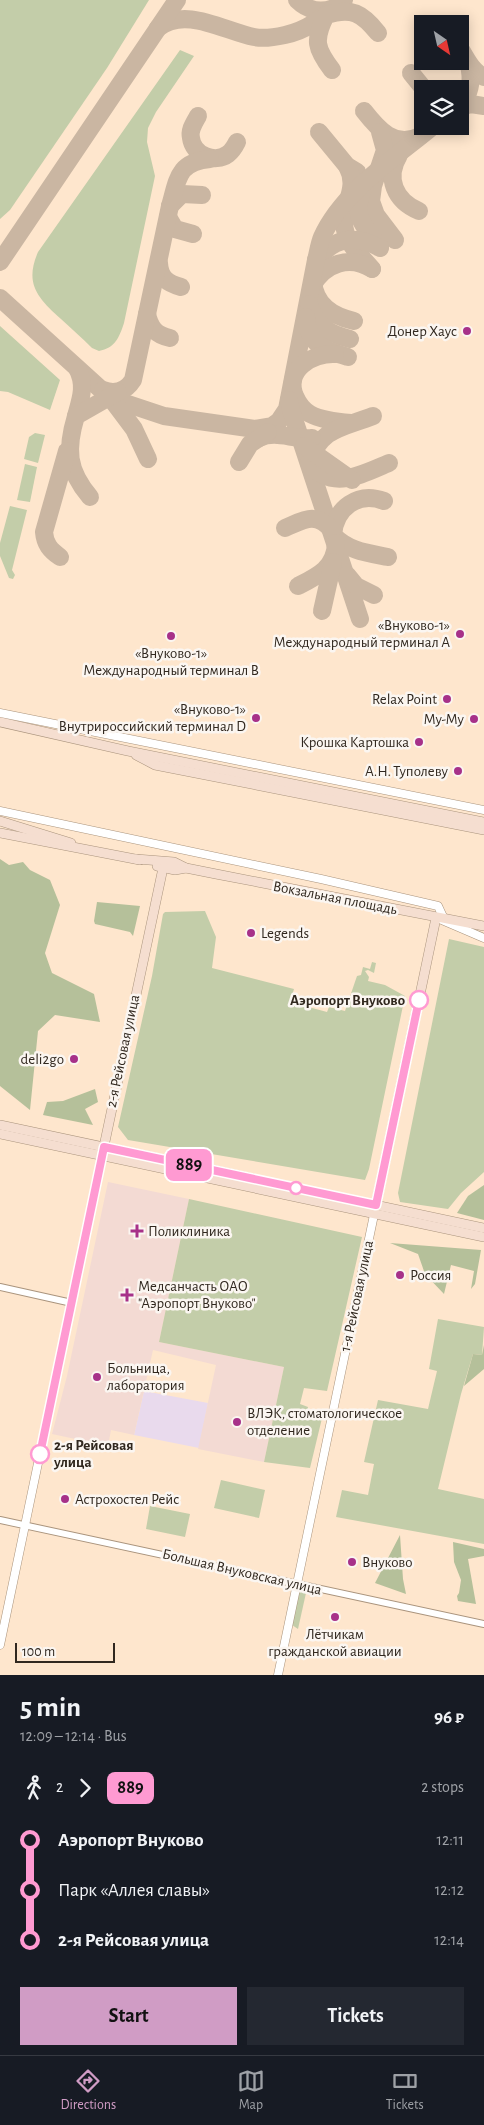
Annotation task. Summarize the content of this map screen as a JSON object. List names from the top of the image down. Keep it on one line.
{"streets":{"main road":["Вокзальная площадь","2-я Рейсовая улица","1-я Рейсовая улица"],"street":["Большая Внуковская улица"]},"crossings":[["Вокзальная площадь","2-я Рейсовая улица"],["Вокзальная площадь","1-я Рейсовая улица"],["2-я Рейсовая улица","Большая Внуковская улица"],["1-я Рейсовая улица","Большая Внуковская улица"]],"places":{"other":["Донер Хаус","«Внуково-1» Международный терминал А","«Внуково-1» Международный терминал B","Relax Point","«Внуково-1» Внутрироссийский терминал D","Му-Му","Крошка Картошка","А.Н. Туполеву","Legends","Аэропорт Внуково","deli2go","Россия","Больница, лаборатория","ВЛЭК, стоматологическое отделение","2-я Рейсовая улица","Астрохостел Рейс","Внуково","Лётчикам гражданской авиации"],"health":["Поликлиника","Медсанчасть ОАО \"Аэропорт Внуково\""]},"lines":["bus line 889"],"scale_bar":"100 m","north":"bottom right","page":{"on_map":"889","scale":"100 m","heading":["5 min","12:09 – 12:14 · Bus","96 ₽"],"legs":["2","889","2 stops"],"list":[{"name":"Аэропорт Внуково","value":"12:11"},{"name":"Парк «Аллея славы»","value":"12:12"},{"name":"2-я Рейсовая улица","value":"12:14"}],"buttons":["Start","Tickets"],"tabs":["Directions","Map","Tickets"]}}
